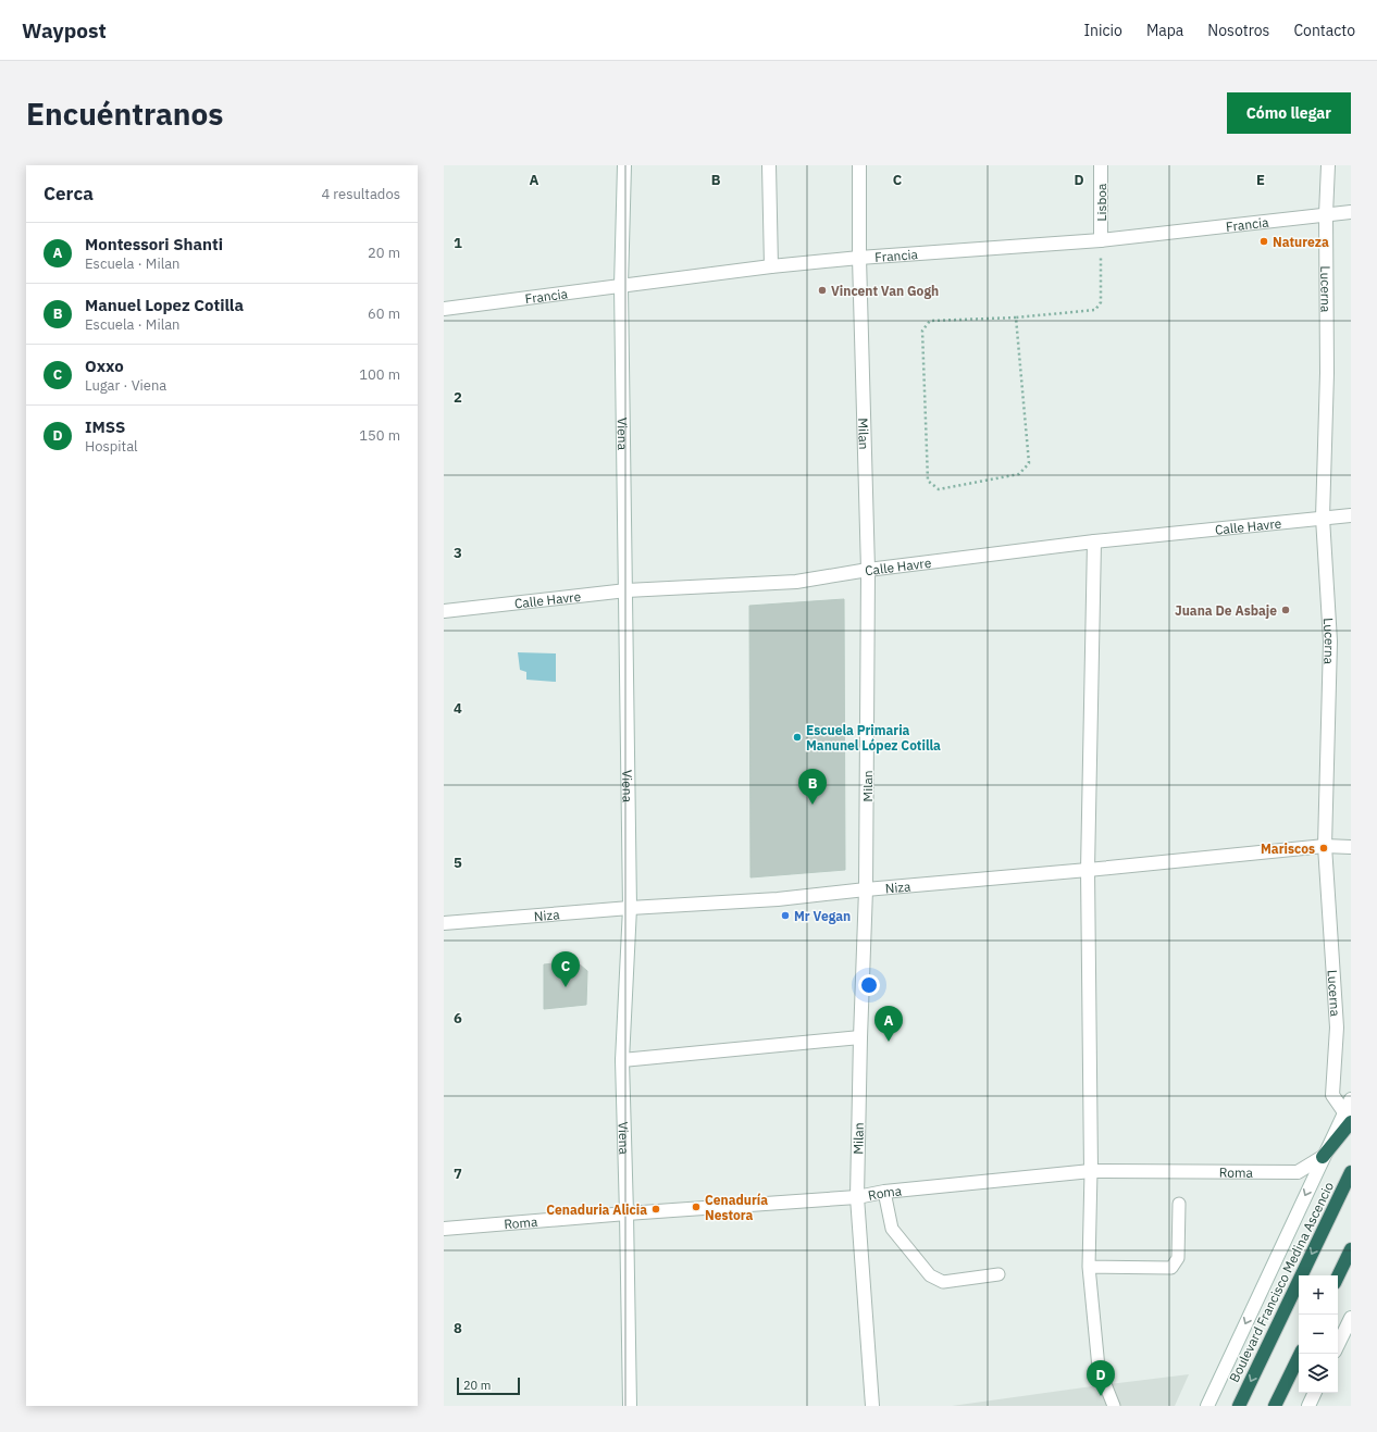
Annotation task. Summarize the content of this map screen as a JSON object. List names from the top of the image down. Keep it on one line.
{"streets":{"highway":["Boulevard Francisco Medina Ascencio"],"street":["Lisboa","Francia","Lucerna","Viena","Milan","Calle Havre","Niza","Roma"]},"crossings":[["Lisboa","Francia"],["Francia","Lucerna"],["Francia","Viena"],["Francia","Milan"],["Lucerna","Calle Havre"],["Lucerna","Niza"],["Viena","Calle Havre"],["Viena","Niza"],["Viena","Roma"],["Milan","Calle Havre"],["Milan","Niza"],["Milan","Roma"]],"places":["Natureza","Vincent Van Gogh","Juana De Asbaje","Escuela Primaria Manunel López Cotilla","Mariscos","Mr Vegan","Cenaduría Nestora","Cenaduria Alicia"],"scale_bar":"20 m","page":{"header":"Waypost","nav":["Inicio","Mapa","Nosotros","Contacto"],"buttons":"Cómo llegar","title":"Encuéntranos","heading":["Cerca","4 resultados"],"list":[{"mark":"A","name":"Montessori Shanti","note":"Escuela · Milan","value":"20 m"},{"mark":"B","name":"Manuel Lopez Cotilla","note":"Escuela · Milan","value":"60 m"},{"mark":"C","name":"Oxxo","note":"Lugar · Viena","value":"100 m"},{"mark":"D","name":"IMSS","note":"Hospital","value":"150 m"}],"pins":["B","C","A","D"],"map_buttons":["+","−"],"scale":"20 m"},"grid":{"columns":["A","B","C","D","E"],"rows":["1","2","3","4","5","6","7","8"]}}
